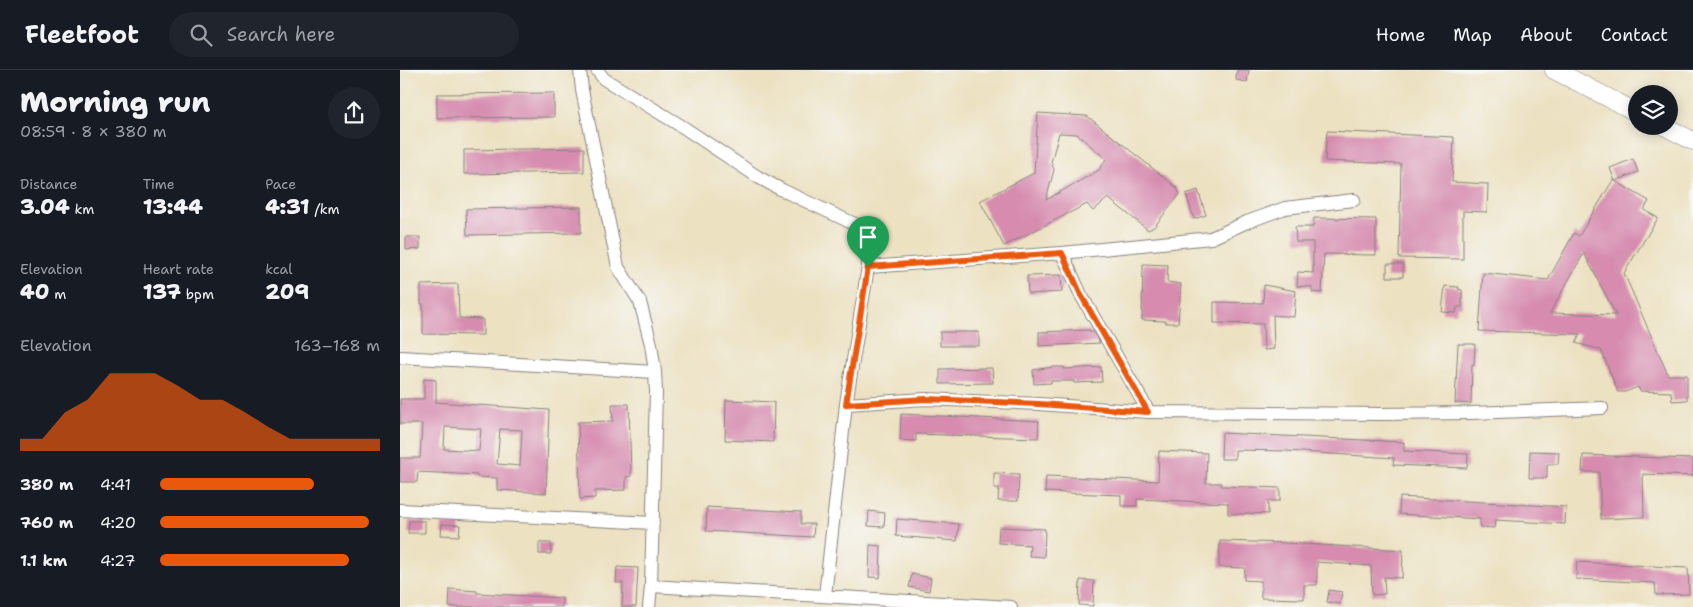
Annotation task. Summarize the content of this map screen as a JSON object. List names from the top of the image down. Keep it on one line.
{"page":{"header":"Fleetfoot","search":"Search here","nav":["Home","Map","About","Contact"],"heading":["Morning run","08:59 · 8 × 380 m"],"stats":[["Distance","3.04 km"],["Time","13:44"],["Pace","4:31 /km"],["Elevation","40 m"],["Heart rate","137 bpm"],["kcal","209"]],"chart":["Elevation","163–168 m"],"list":[{"name":"380 m","note":"4:41"},{"name":"760 m","note":"4:20"},{"name":"1.1 km","note":"4:27"}]}}
